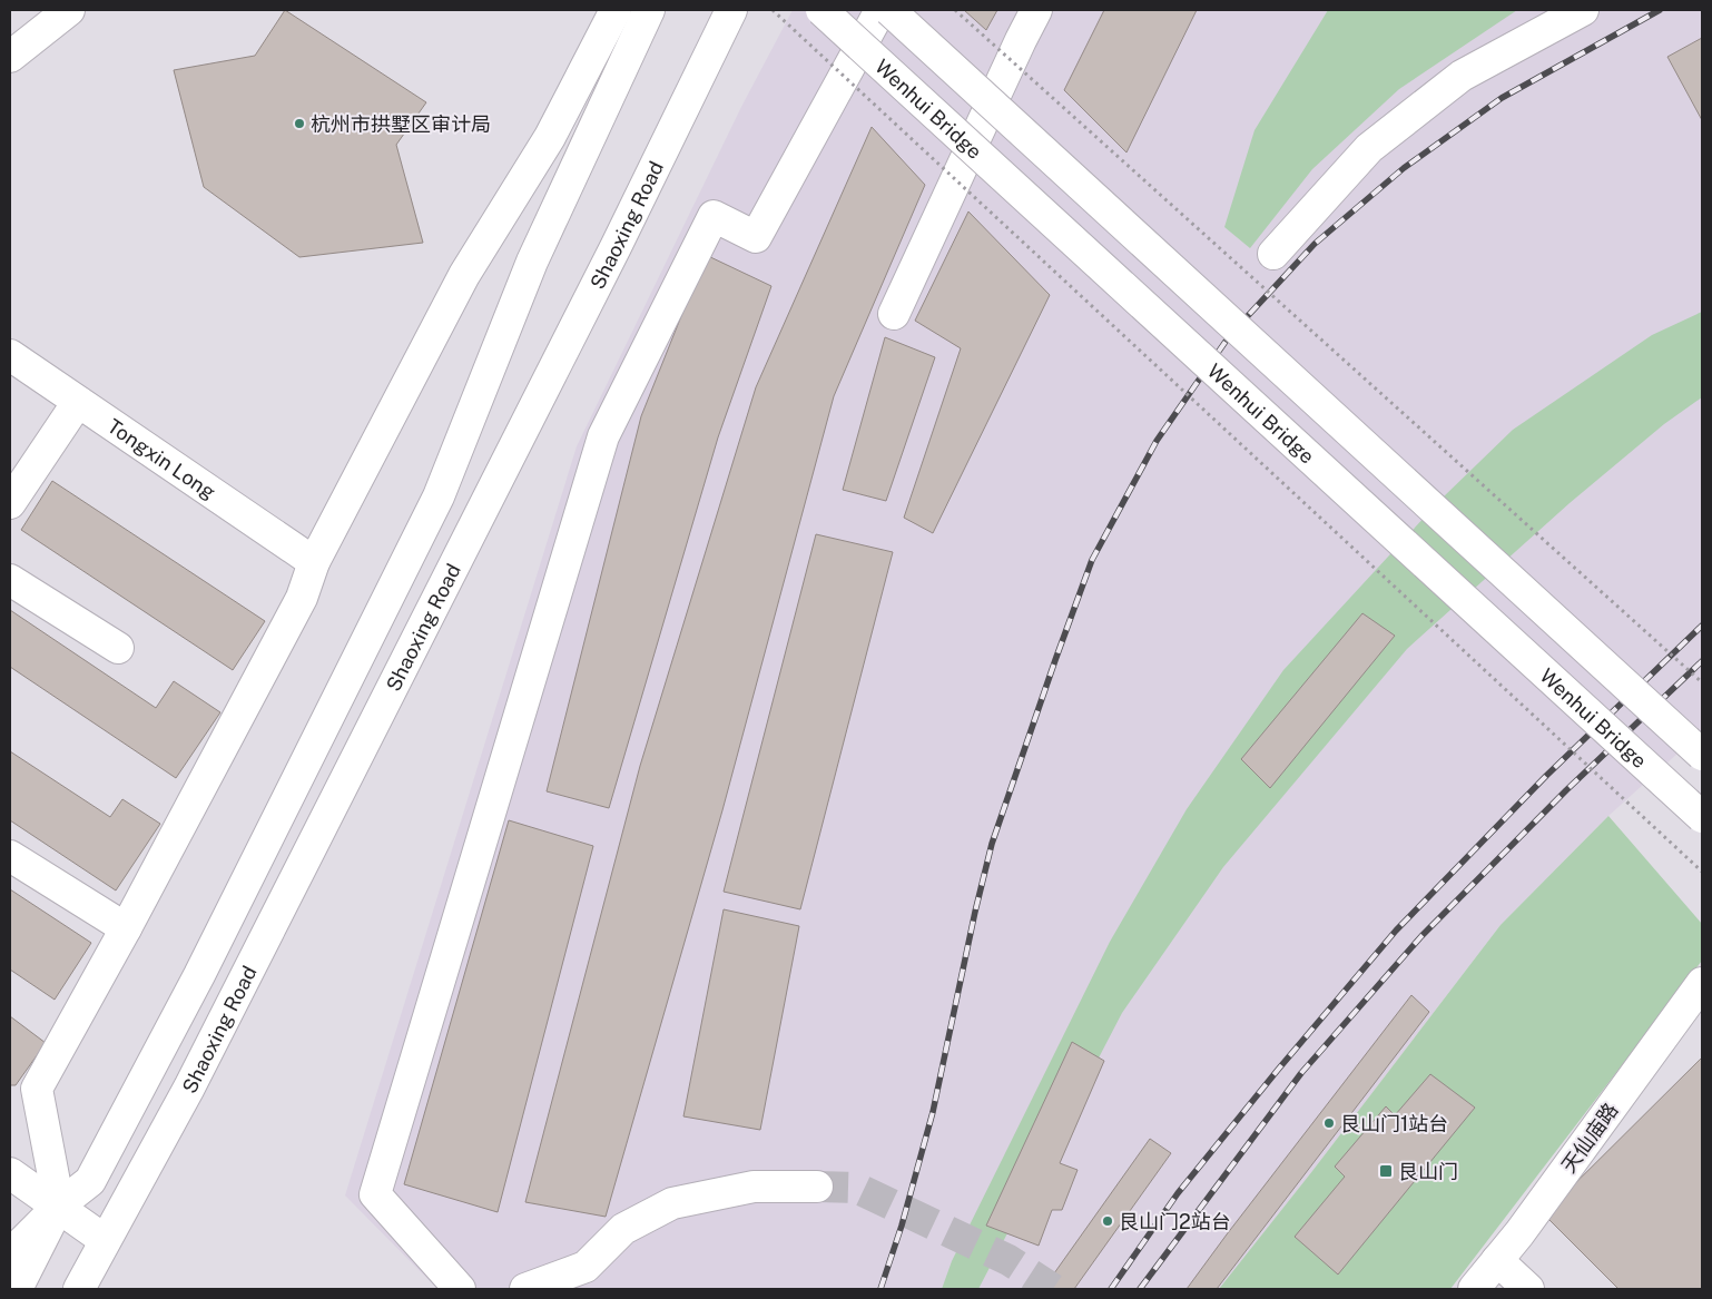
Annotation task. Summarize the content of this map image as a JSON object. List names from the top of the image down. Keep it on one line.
{"streets":{"main road":["Wenhui Bridge","Shaoxing Road","Tongxin Long","天仙庙路"]},"places":{"other":["杭州市拱墅区审计局","艮山门1站台","艮山门2站台"],"transit":["艮山门"]}}
